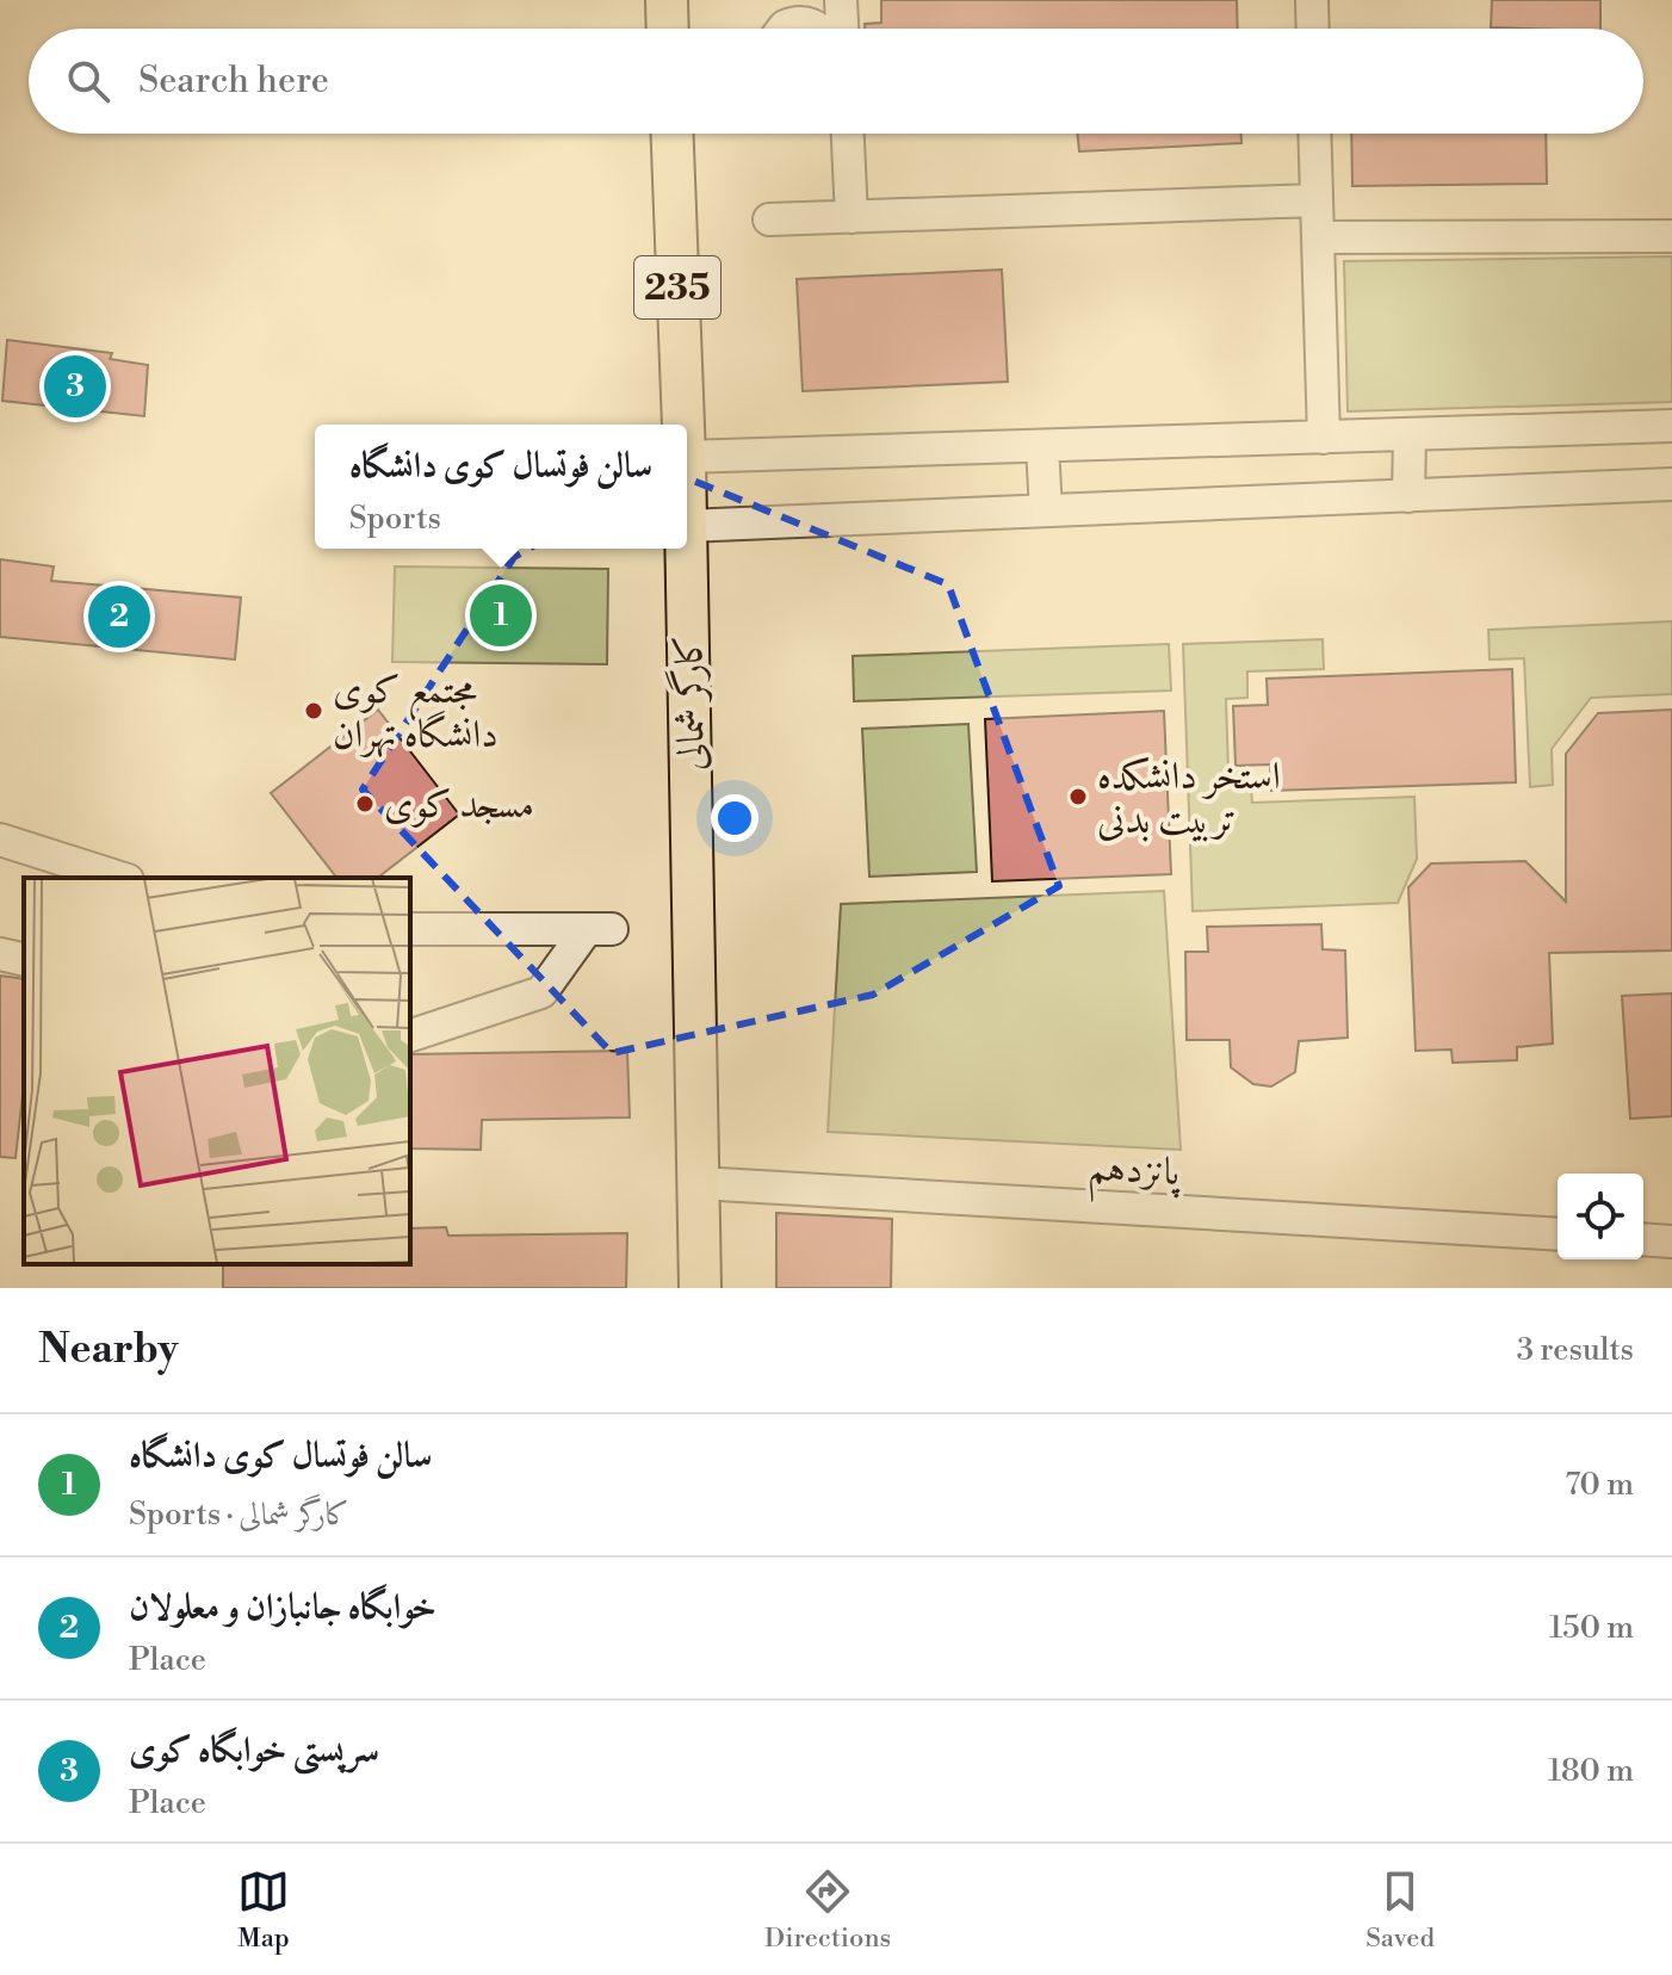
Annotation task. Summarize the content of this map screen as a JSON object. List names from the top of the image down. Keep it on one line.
{"streets":{"main road":["235","کارگر شمالی"],"street":["پانزدهم"]},"crossings":[["کارگر شمالی","پانزدهم"]],"places":["مجتمع کوی دانشگاه تهران","استخر دانشکده تربیت بدنی","مسجد کوی"],"page":{"search":"Search here","pins":["3","1","2"],"popup":["سالن فوتسال کوی دانشگاه","Sports"],"heading":["Nearby","3 results"],"list":[{"mark":"1","name":"سالن فوتسال کوی دانشگاه","note":"Sports · کارگر شمالی","value":"70 m"},{"mark":"2","name":"خوابگاه جانبازان و معلولان","note":"Place","value":"150 m"},{"mark":"3","name":"سرپستی خوابگاه کوی","note":"Place","value":"180 m"}],"nav":["Map","Directions","Saved"]}}
